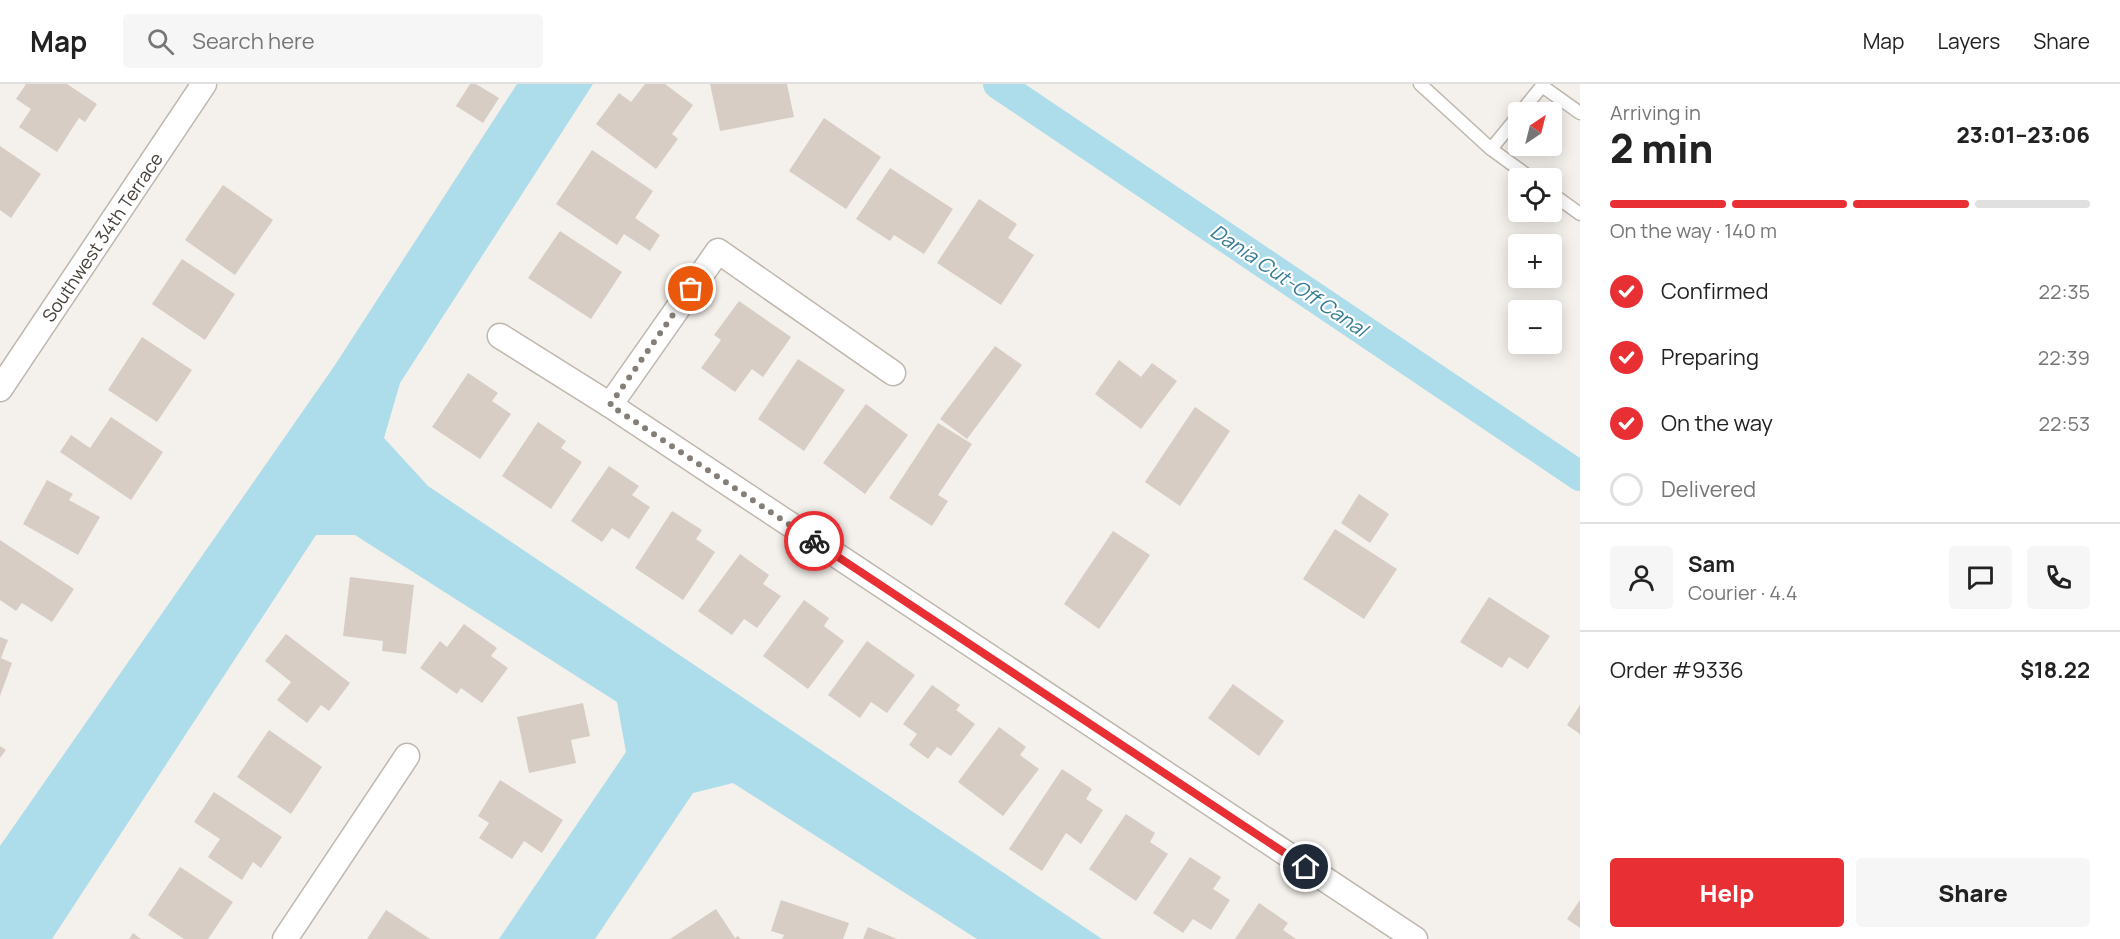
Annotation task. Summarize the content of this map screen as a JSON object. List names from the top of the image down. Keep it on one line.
{"streets":{"street":["Southwest 34th Terrace"]},"water":["Dania Cut-Off Canal"],"north":"top right","page":{"header":"Map","search":"Search here","nav":["Map","Layers","Share"],"heading":["2 min","Arriving in","23:01–23:06"],"panel":["Sam","Courier · 4.4","Order #9336","$18.22"],"map_buttons":["+","−"],"bar":"On the way · 140 m","list":[["Confirmed","22:35"],["Preparing","22:39"],["On the way","22:53"],"Delivered"],"buttons":["Help","Share"]}}
